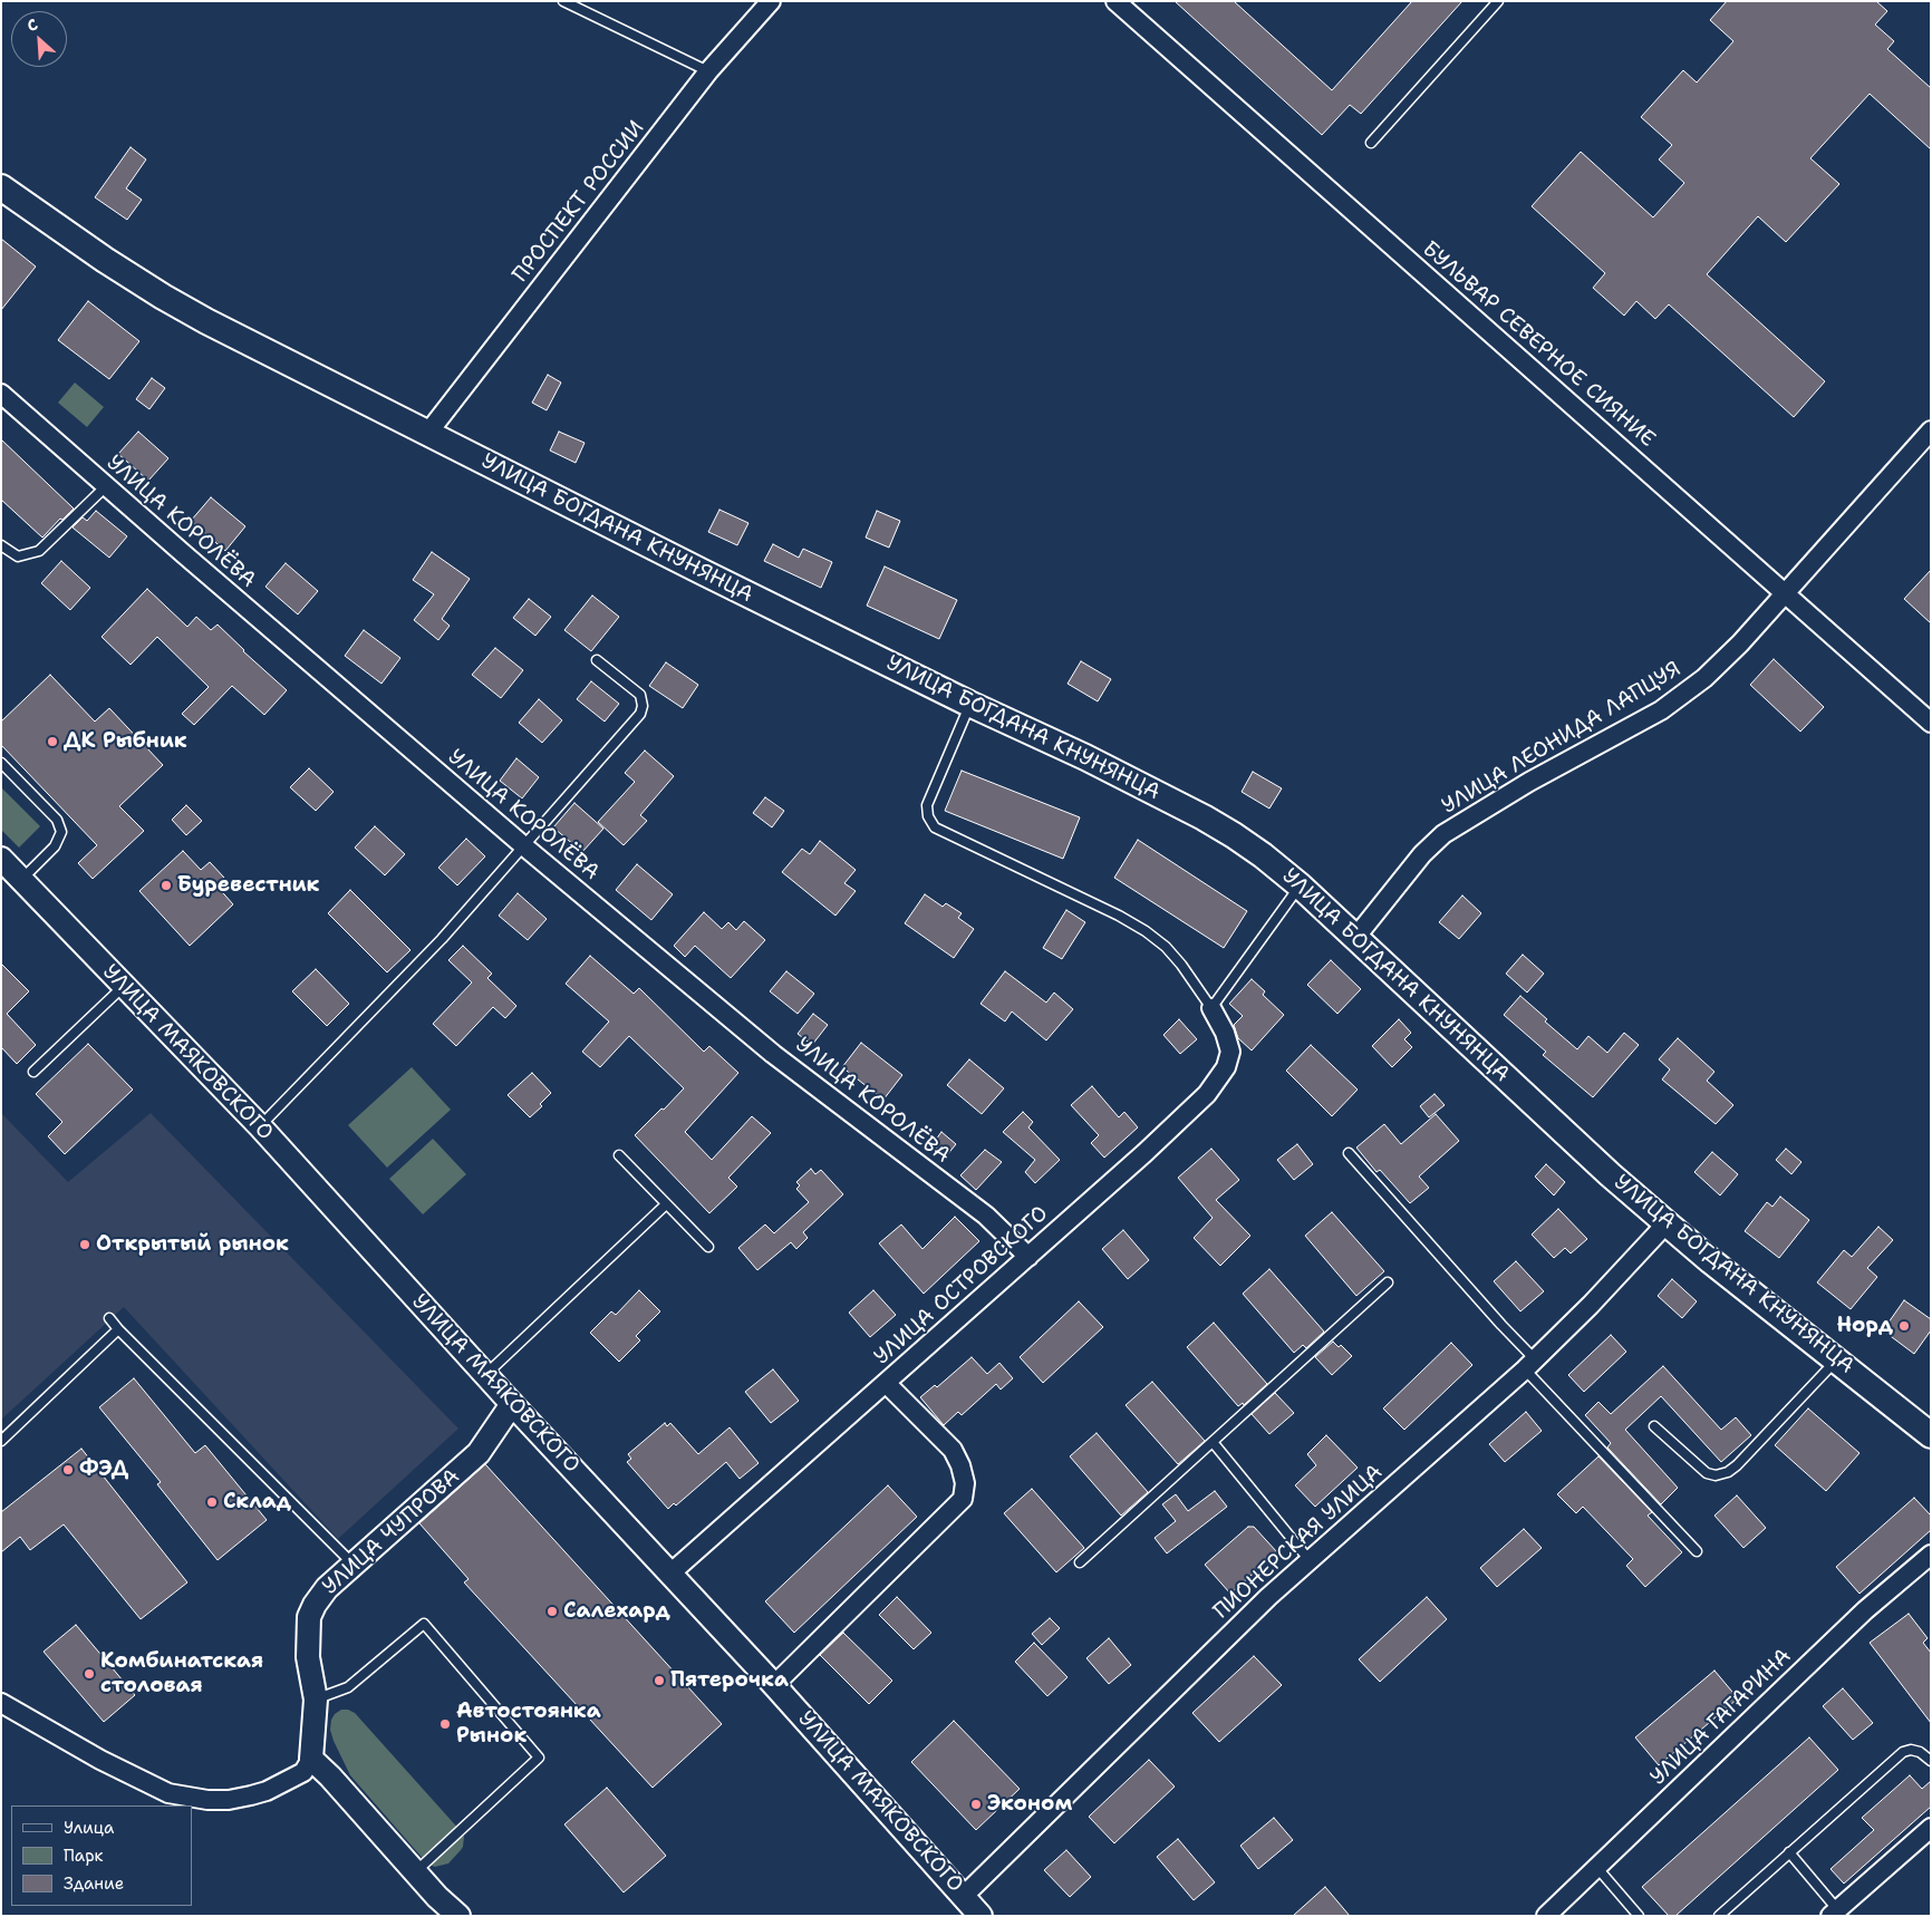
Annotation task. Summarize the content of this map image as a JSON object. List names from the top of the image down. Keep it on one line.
{"streets":{"main road":["УЛИЦА БОГДАНА КНУНЯНЦА"],"street":["ПРОСПЕКТ РОССИИ","БУЛЬВАР СЕВЕРНОЕ СИЯНИЕ","УЛИЦА КОРОЛЁВА","УЛИЦА ЛЕОНИДА ЛАПЦУЯ","УЛИЦА МАЯКОВСКОГО","УЛИЦА ОСТРОВСКОГО","УЛИЦА ЧУПРОВА","ПИОНЕРСКАЯ УЛИЦА","УЛИЦА ГАГАРИНА"]},"crossings":[["ПРОСПЕКТ РОССИИ","УЛИЦА БОГДАНА КНУНЯНЦА"],["БУЛЬВАР СЕВЕРНОЕ СИЯНИЕ","УЛИЦА ЛЕОНИДА ЛАПЦУЯ"],["УЛИЦА КОРОЛЁВА","УЛИЦА ОСТРОВСКОГО"],["УЛИЦА БОГДАНА КНУНЯНЦА","УЛИЦА ЛЕОНИДА ЛАПЦУЯ"],["УЛИЦА БОГДАНА КНУНЯНЦА","ПИОНЕРСКАЯ УЛИЦА"],["УЛИЦА МАЯКОВСКОГО","УЛИЦА ОСТРОВСКОГО"],["УЛИЦА МАЯКОВСКОГО","УЛИЦА ЧУПРОВА"],["УЛИЦА МАЯКОВСКОГО","ПИОНЕРСКАЯ УЛИЦА"]],"places":["ДК Рыбник","Буревестник","Открытый рынок","Норд","ФЭД","Склад","Салехард","Комбинатская столовая","Пятерочка","Автостоянка Рынок","Эконом"],"legend":["Улица","Парк","Здание"],"north":"top left"}
